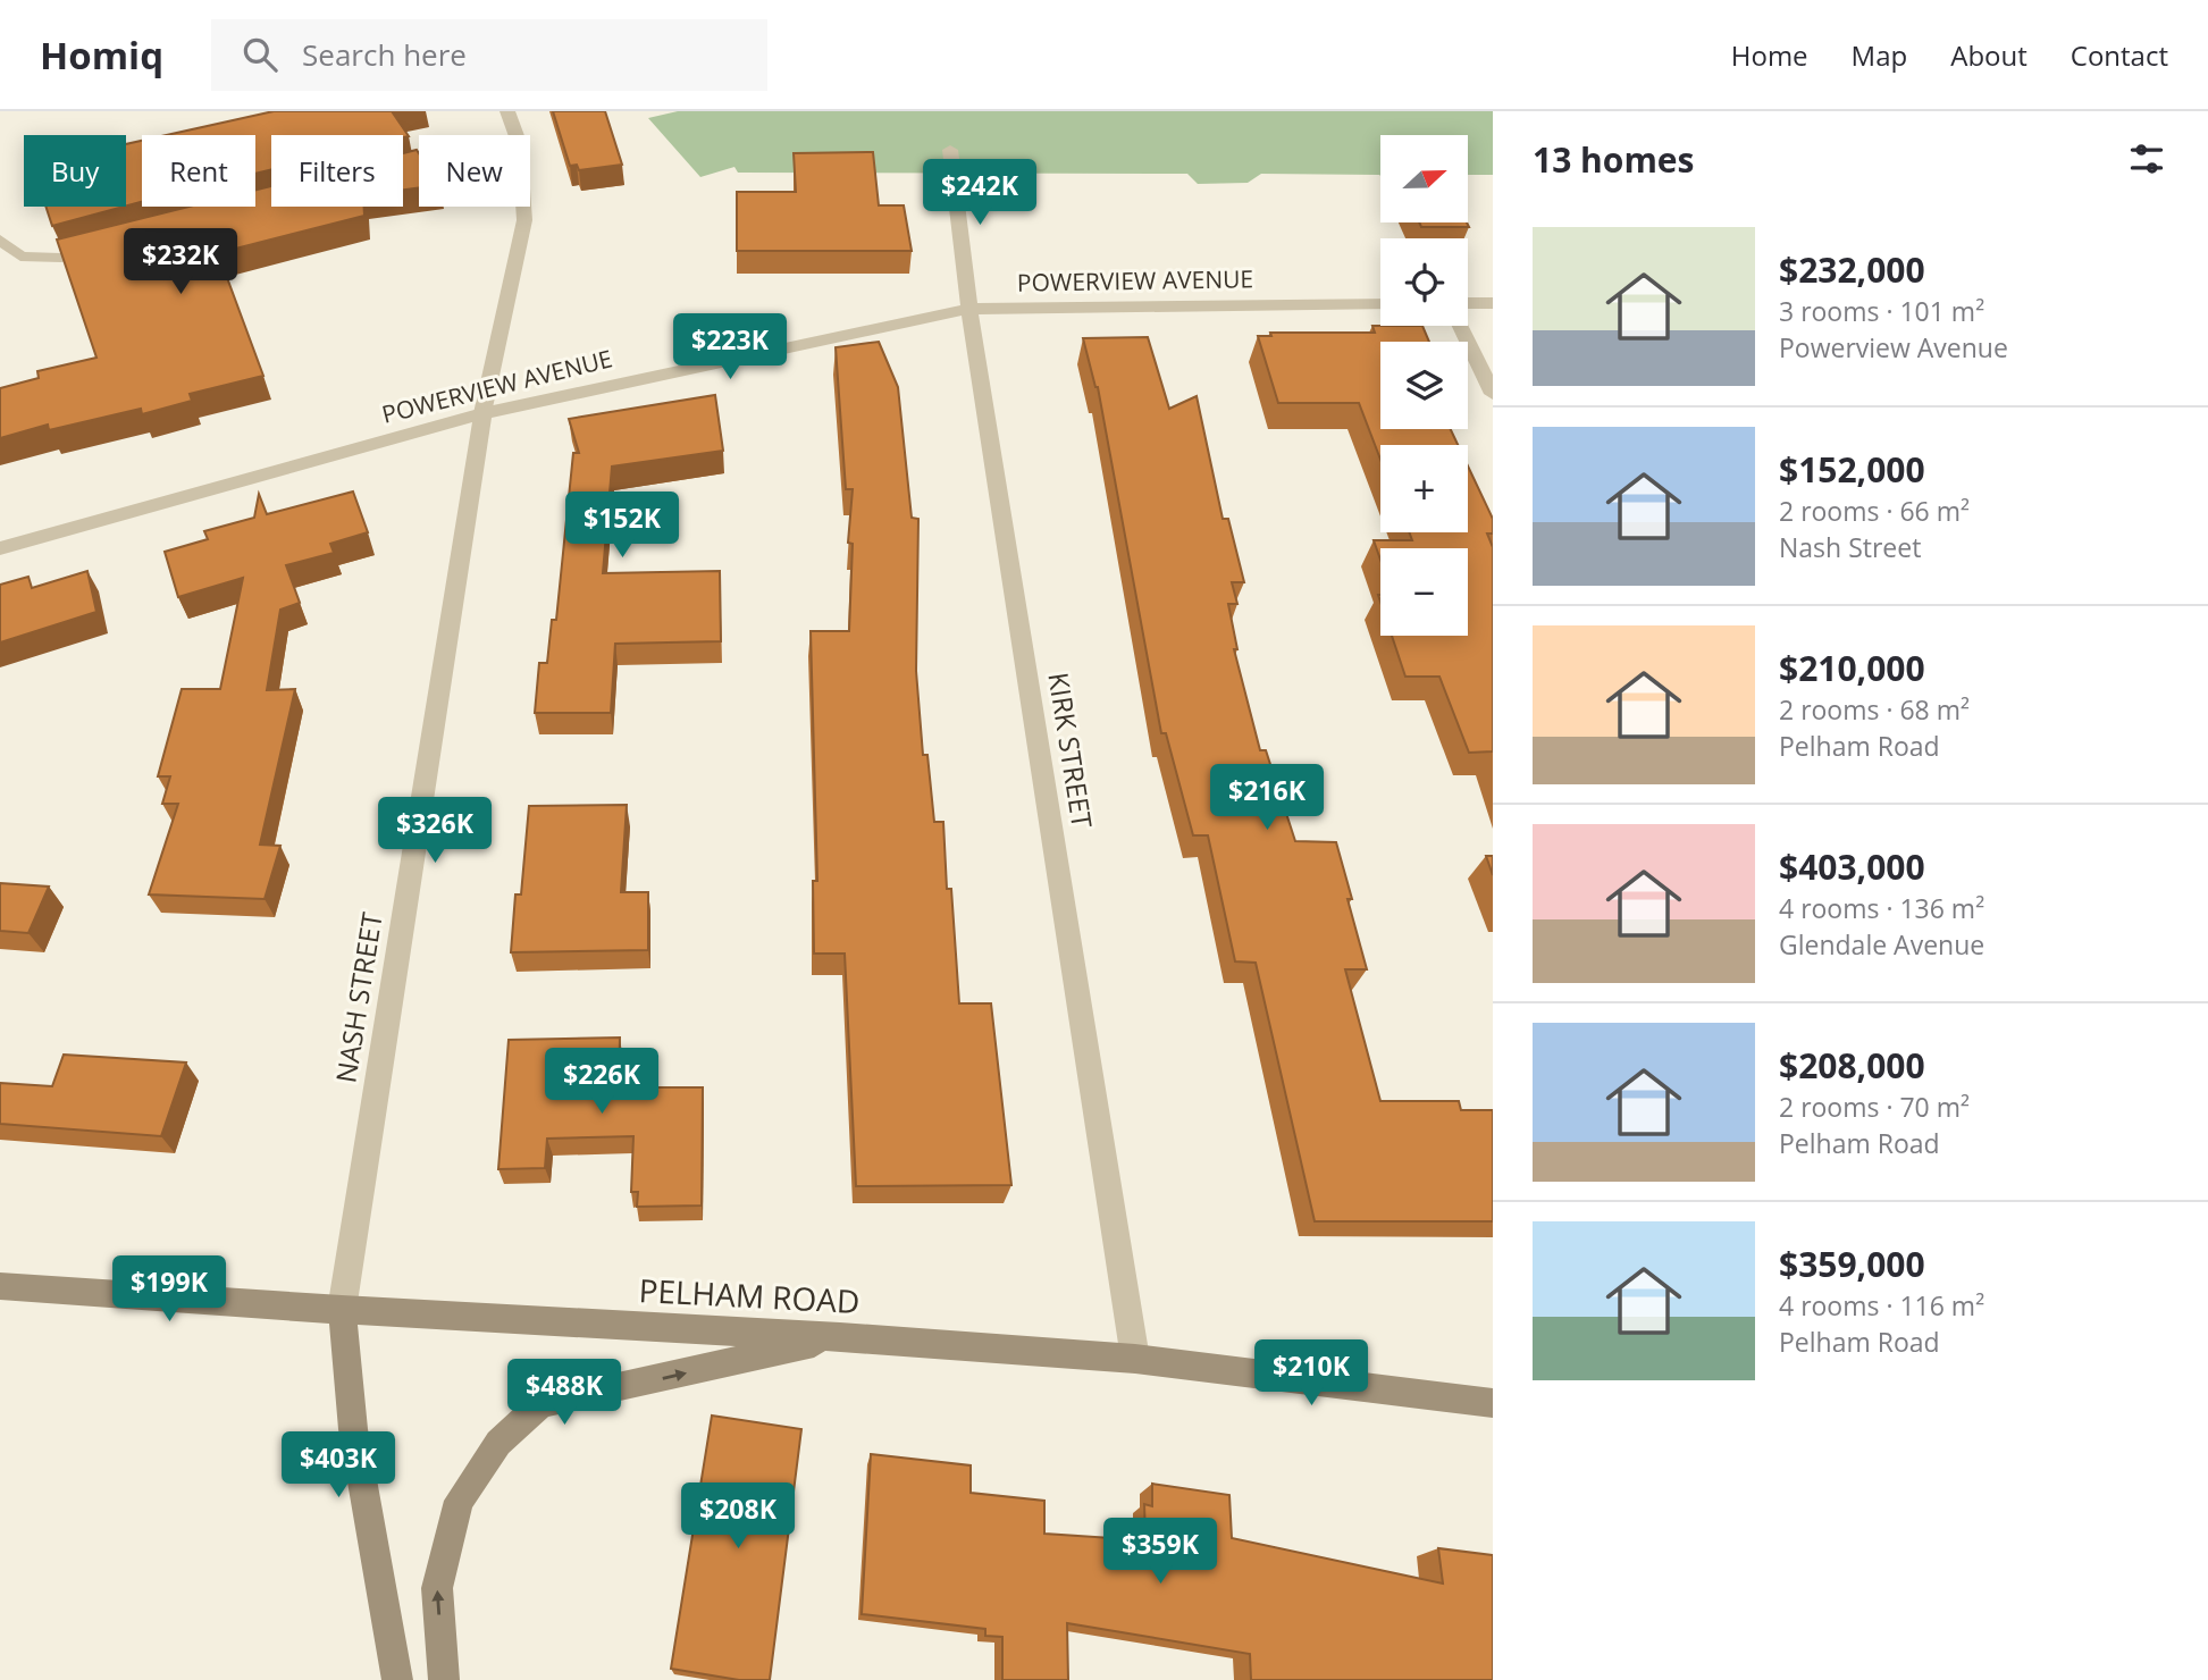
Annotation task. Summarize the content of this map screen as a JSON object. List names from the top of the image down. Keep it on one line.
{"streets":{"main road":["PELHAM ROAD"],"street":["POWERVIEW AVENUE","KIRK STREET","NASH STREET"]},"crossings":[["POWERVIEW AVENUE","KIRK STREET"],["POWERVIEW AVENUE","NASH STREET"],["KIRK STREET","PELHAM ROAD"],["NASH STREET","PELHAM ROAD"]],"north":"right","page":{"header":"Homiq","search":"Search here","nav":["Home","Map","About","Contact"],"heading":"13 homes","map_buttons":["+","−"],"chip":["Buy","Rent","Filters","New"],"price":["$242K","$232K","$223K","$152K","$216K","$326K","$226K","$199K","$210K","$488K","$403K","$208K","$359K"],"list":[{"name":"$232,000","note":"3 rooms · 101 m² · Powerview Avenue"},{"name":"$152,000","note":"2 rooms · 66 m² · Nash Street"},{"name":"$210,000","note":"2 rooms · 68 m² · Pelham Road"},{"name":"$403,000","note":"4 rooms · 136 m² · Glendale Avenue"},{"name":"$208,000","note":"2 rooms · 70 m² · Pelham Road"},{"name":"$359,000","note":"4 rooms · 116 m² · Pelham Road"}]}}
